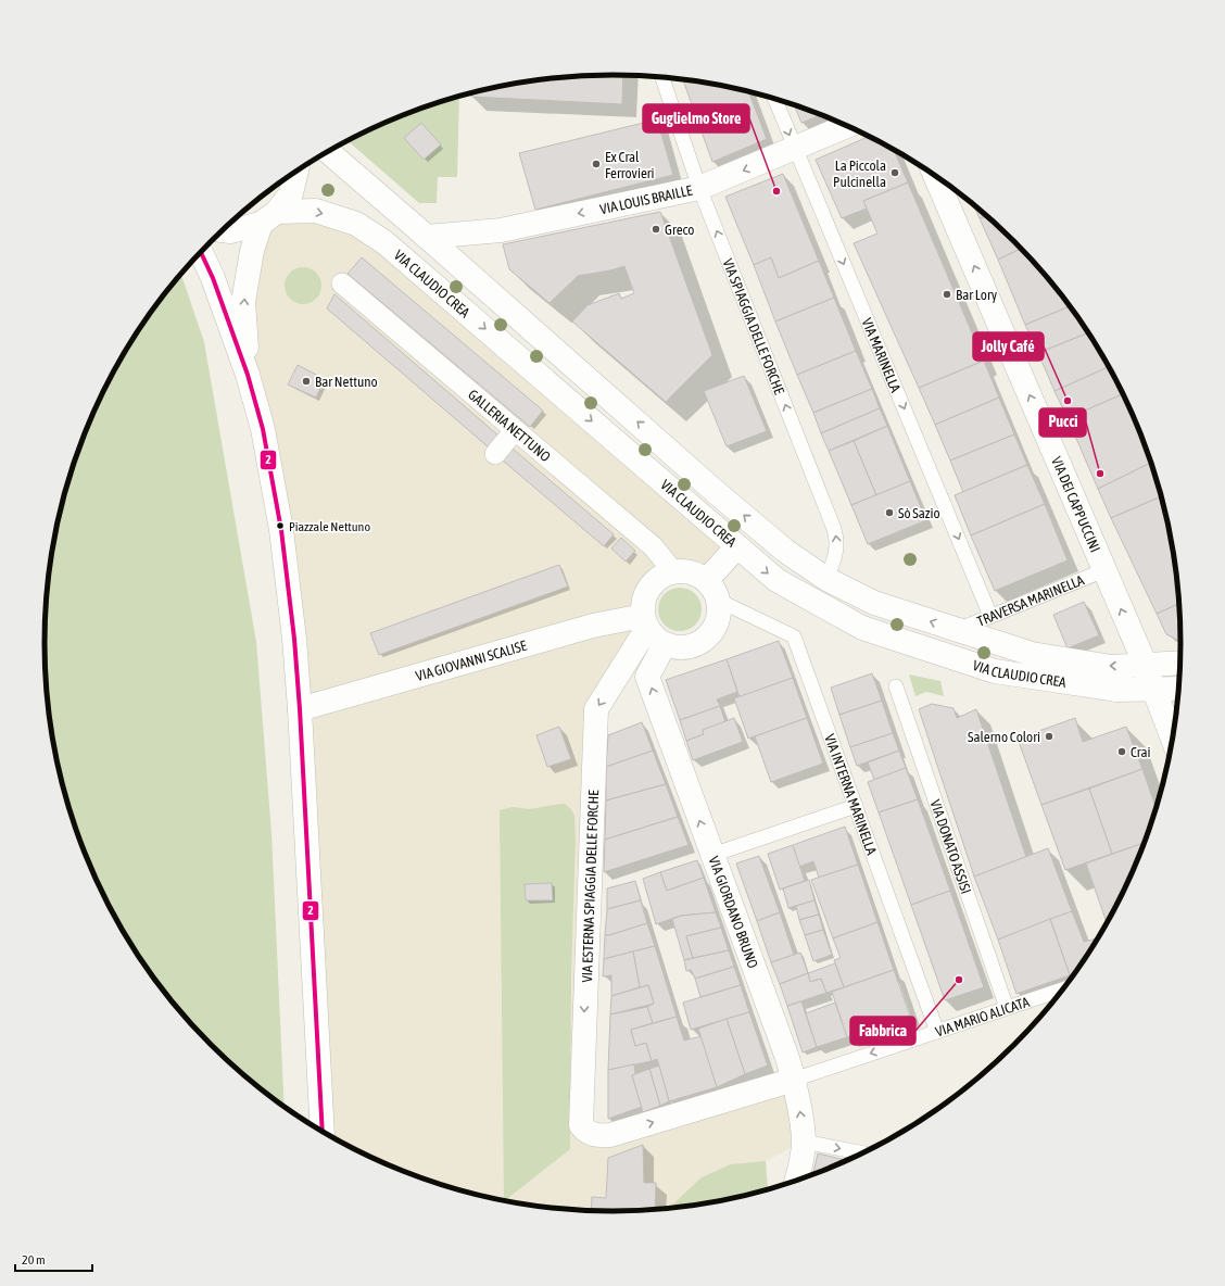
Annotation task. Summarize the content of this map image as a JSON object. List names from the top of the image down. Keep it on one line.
{"streets":{"street":["VIA LOUIS BRAILLE","VIA CLAUDIO CREA","GALLERIA NETTUNO","VIA DEI CAPPUCCINI","VIA GIOVANNI SCALISE","VIA ESTERNA SPIAGGIA DELLE FORCHE","VIA GIORDANO BRUNO"],"lane":["VIA SPIAGGIA DELLE FORCHE","VIA MARINELLA","TRAVERSA MARINELLA","VIA INTERNA MARINELLA","VIA DONATO ASSISI","VIA MARIO ALICATA"]},"crossings":[["VIA LOUIS BRAILLE","VIA CLAUDIO CREA"],["VIA LOUIS BRAILLE","VIA SPIAGGIA DELLE FORCHE"],["VIA LOUIS BRAILLE","VIA MARINELLA"],["VIA CLAUDIO CREA","VIA SPIAGGIA DELLE FORCHE"],["VIA CLAUDIO CREA","VIA DEI CAPPUCCINI"],["VIA CLAUDIO CREA","TRAVERSA MARINELLA"],["VIA MARINELLA","TRAVERSA MARINELLA"],["GALLERIA NETTUNO","VIA GIOVANNI SCALISE"],["GALLERIA NETTUNO","VIA INTERNA MARINELLA"],["GALLERIA NETTUNO","VIA ESTERNA SPIAGGIA DELLE FORCHE"],["GALLERIA NETTUNO","VIA GIORDANO BRUNO"],["VIA DEI CAPPUCCINI","TRAVERSA MARINELLA"],["VIA GIOVANNI SCALISE","VIA INTERNA MARINELLA"],["VIA GIOVANNI SCALISE","VIA ESTERNA SPIAGGIA DELLE FORCHE"],["VIA GIOVANNI SCALISE","VIA GIORDANO BRUNO"],["VIA INTERNA MARINELLA","VIA ESTERNA SPIAGGIA DELLE FORCHE"],["VIA INTERNA MARINELLA","VIA GIORDANO BRUNO"],["VIA INTERNA MARINELLA","VIA MARIO ALICATA"],["VIA DONATO ASSISI","VIA MARIO ALICATA"],["VIA ESTERNA SPIAGGIA DELLE FORCHE","VIA GIORDANO BRUNO"],["VIA ESTERNA SPIAGGIA DELLE FORCHE","VIA MARIO ALICATA"],["VIA GIORDANO BRUNO","VIA MARIO ALICATA"]],"one_way":["VIA LOUIS BRAILLE","VIA SPIAGGIA DELLE FORCHE","VIA MARINELLA","VIA DEI CAPPUCCINI","VIA GIORDANO BRUNO","VIA MARIO ALICATA"],"places":["Ex Cral Ferrovieri","La Piccola Pulcinella","Guglielmo Store","Greco","Bar Lory","Bar Nettuno","Jolly Café","Pucci","Sò Sazio","Piazzale Nettuno","Salerno Colori","Crai","Fabbrica"],"lines":["transit line 2"],"scale_bar":"20 m"}
